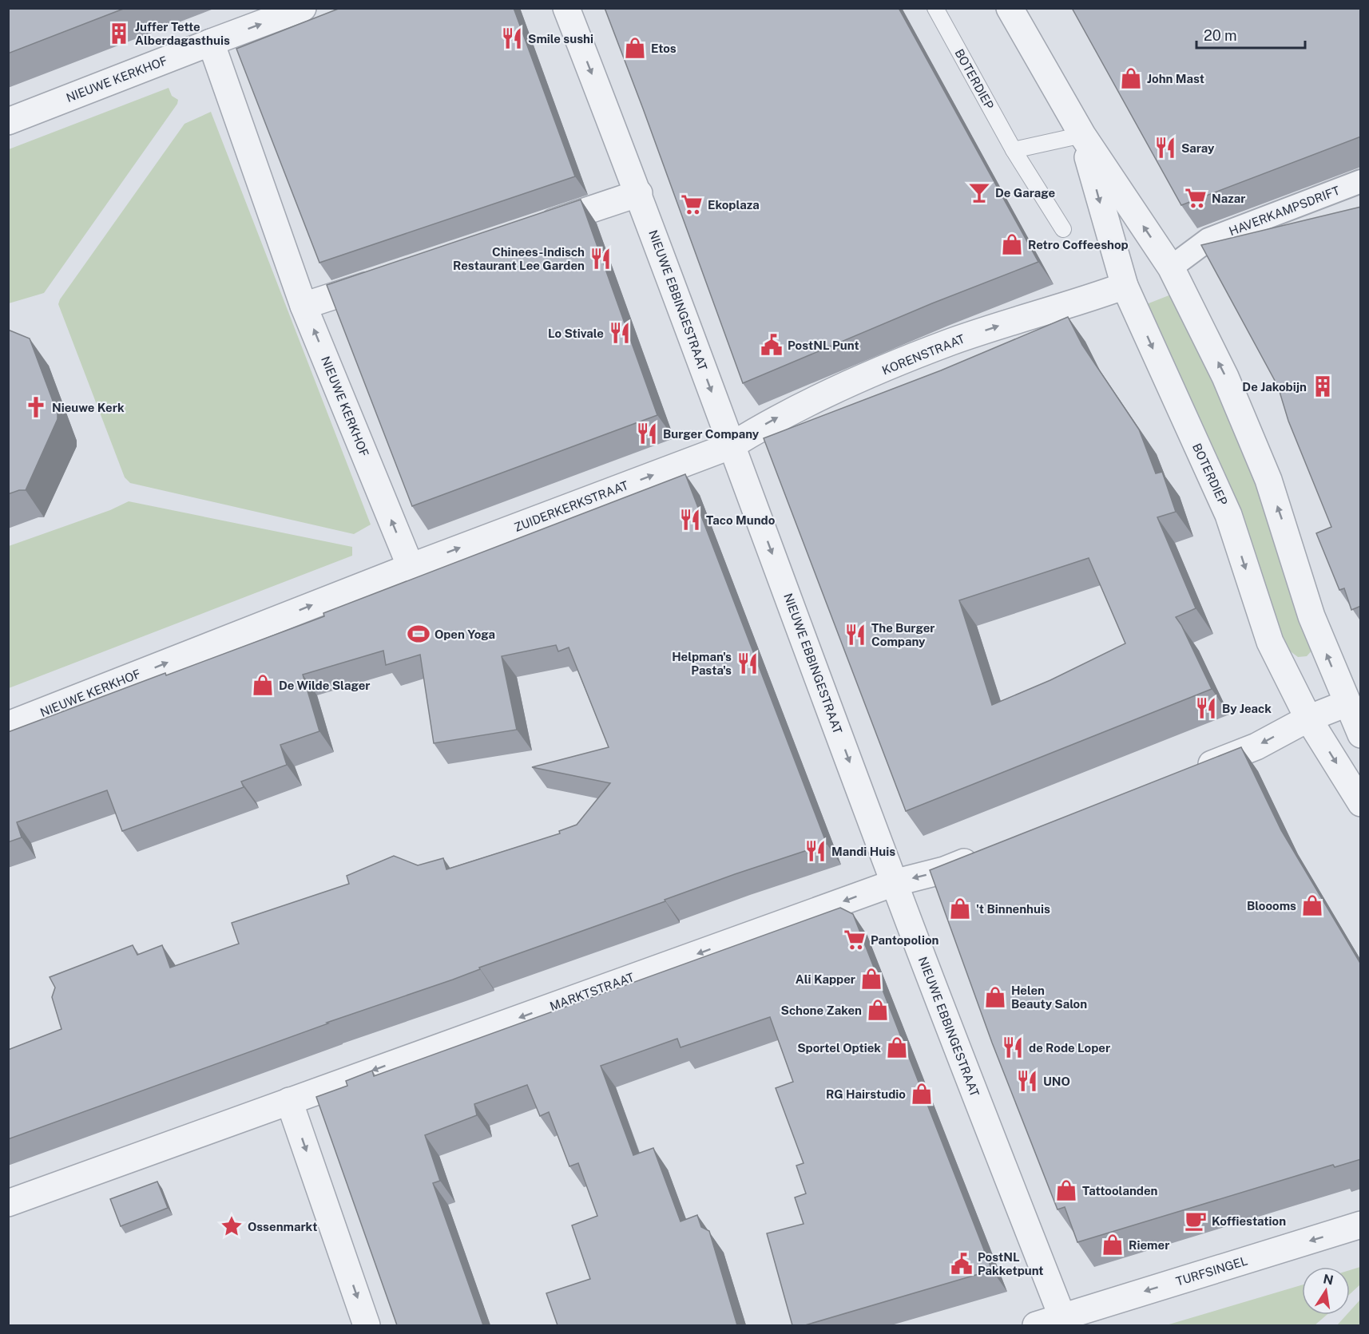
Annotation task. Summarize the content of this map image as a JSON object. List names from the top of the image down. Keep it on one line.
{"streets":{"street":["NIEUWE KERKHOF","BOTERDIEP","HAVERKAMPSDRIFT","NIEUWE EBBINGESTRAAT","KORENSTRAAT","ZUIDERKERKSTRAAT","MARKTSTRAAT","TURFSINGEL"]},"crossings":[["NIEUWE KERKHOF","ZUIDERKERKSTRAAT"],["BOTERDIEP","HAVERKAMPSDRIFT"],["BOTERDIEP","KORENSTRAAT"],["NIEUWE EBBINGESTRAAT","KORENSTRAAT"],["NIEUWE EBBINGESTRAAT","ZUIDERKERKSTRAAT"],["NIEUWE EBBINGESTRAAT","MARKTSTRAAT"],["NIEUWE EBBINGESTRAAT","TURFSINGEL"],["KORENSTRAAT","ZUIDERKERKSTRAAT"]],"one_way":["NIEUWE EBBINGESTRAAT","KORENSTRAAT","ZUIDERKERKSTRAAT","MARKTSTRAAT","TURFSINGEL"],"places":{"building":["Juffer Tette Alberdagasthuis","De Jakobijn"],"restaurant":["Smile sushi","Saray","Chinees-Indisch Restaurant Lee Garden","Lo Stivale","Burger Company","Taco Mundo","The Burger Company","Helpman's Pasta's","By Jeack","Mandi Huis","de Rode Loper","UNO"],"shop":["Etos","John Mast","Retro Coffeeshop","De Wilde Slager","Bloooms","'t Binnenhuis","Ali Kapper","Helen Beauty Salon","Schone Zaken","Sportel Optiek","RG Hairstudio","Tattoolanden","Riemer"],"bar":["De Garage"],"supermarket":["Nazar","Ekoplaza","Pantopolion"],"public building":["PostNL Punt","PostNL Pakketpunt"],"church":["Nieuwe Kerk"],"sports":["Open Yoga"],"cafe":["Koffiestation"],"place":["Ossenmarkt"]},"scale_bar":"20 m","north":"top"}
